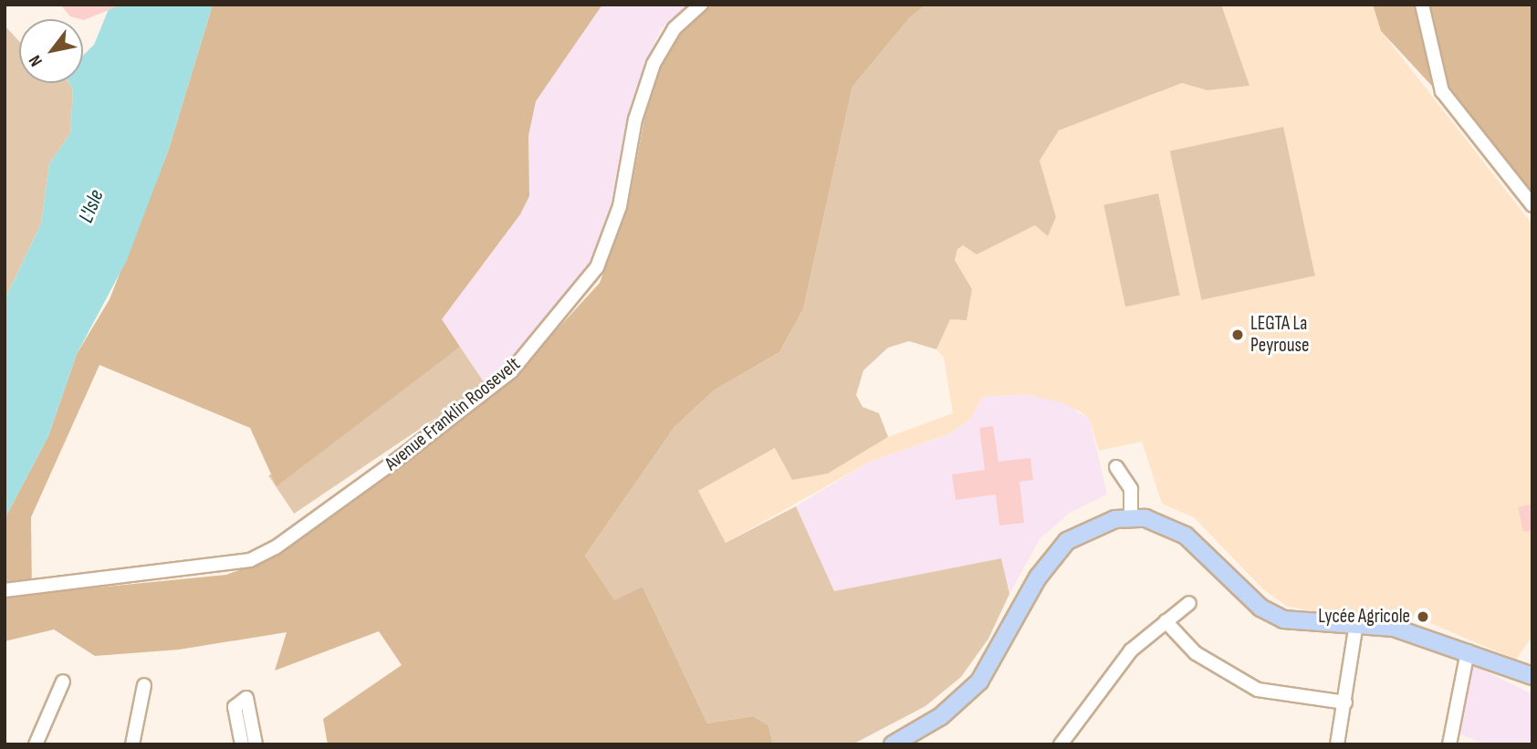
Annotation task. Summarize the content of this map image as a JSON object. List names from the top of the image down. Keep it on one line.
{"streets":{"street":["Avenue Franklin Roosevelt"]},"water":["L'Isle"],"places":["LEGTA La Peyrouse","Lycée Agricole"],"north":"bottom left"}
